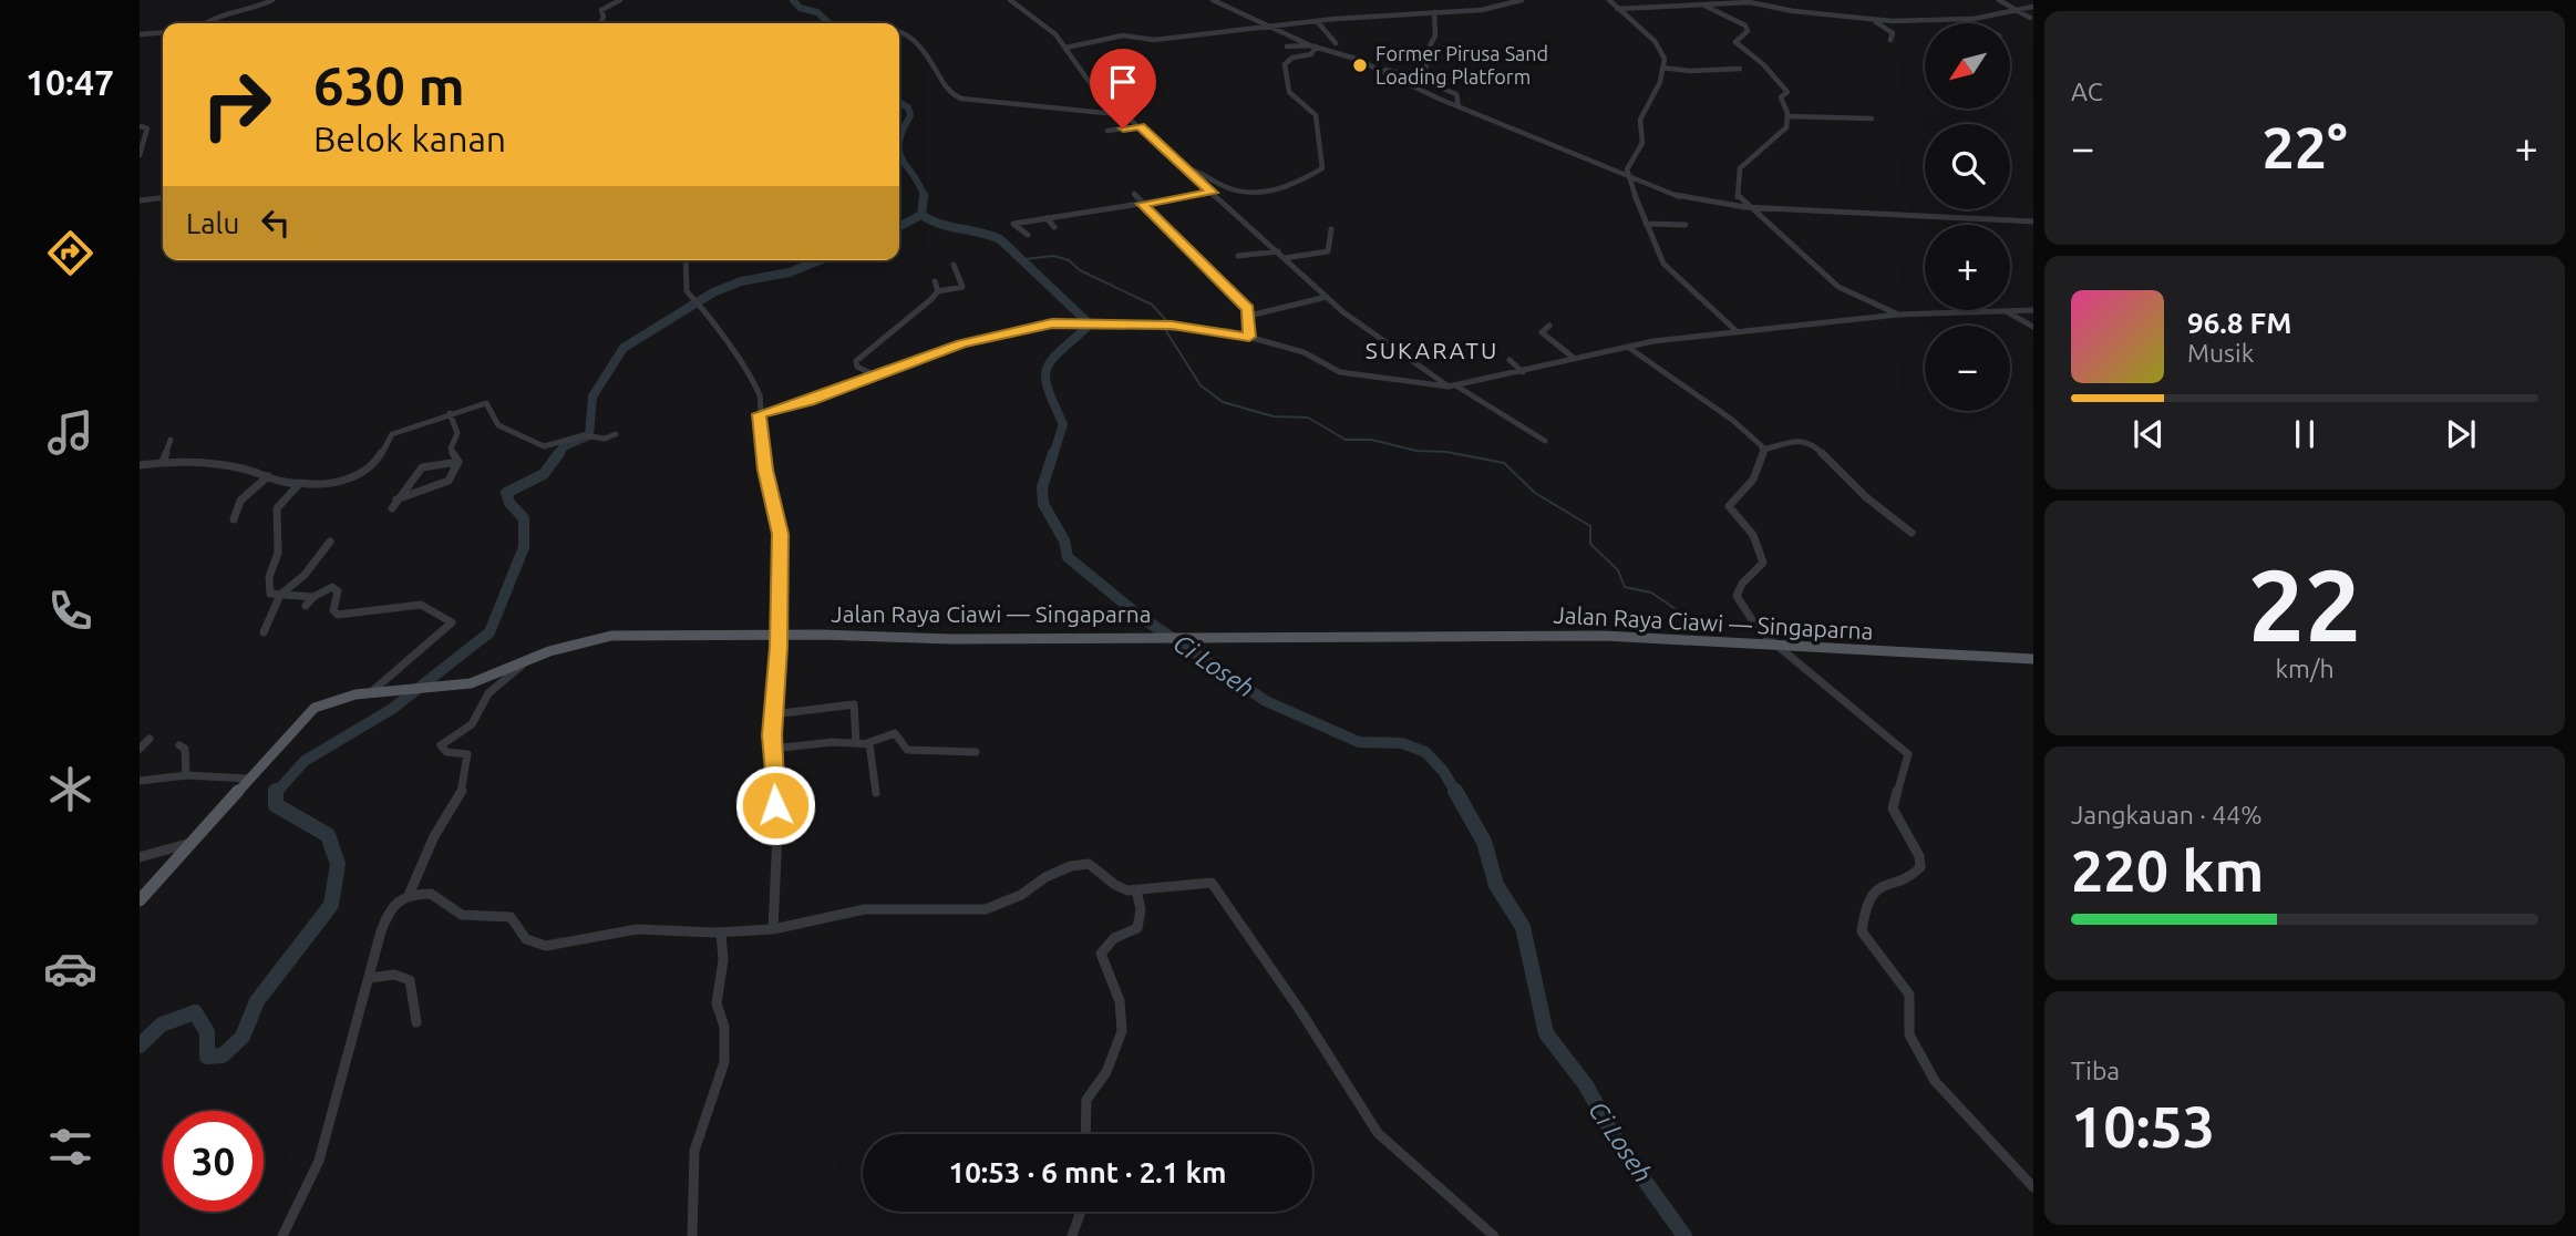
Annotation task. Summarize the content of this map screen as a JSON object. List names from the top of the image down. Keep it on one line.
{"streets":{"main road":["Jalan Raya Ciawi — Singaparna"]},"districts":["SUKARATU"],"water":["Ci Loseh"],"places":["Former Pirusa Sand Loading Platform"],"north":"bottom left","page":{"tabs":"10:47","tile":["AC",["22","km/h"],["Jangkauan · 44%","220 km"],["Tiba","10:53"]],"map_buttons":["+","−"],"turn":["630 m","Belok kanan"],"heat":["−","22°","+"],"then":"Lalu","song":["96.8 FM","Musik"],"limit":"30","trip":"10:53 · 6 mnt · 2.1 km"}}
